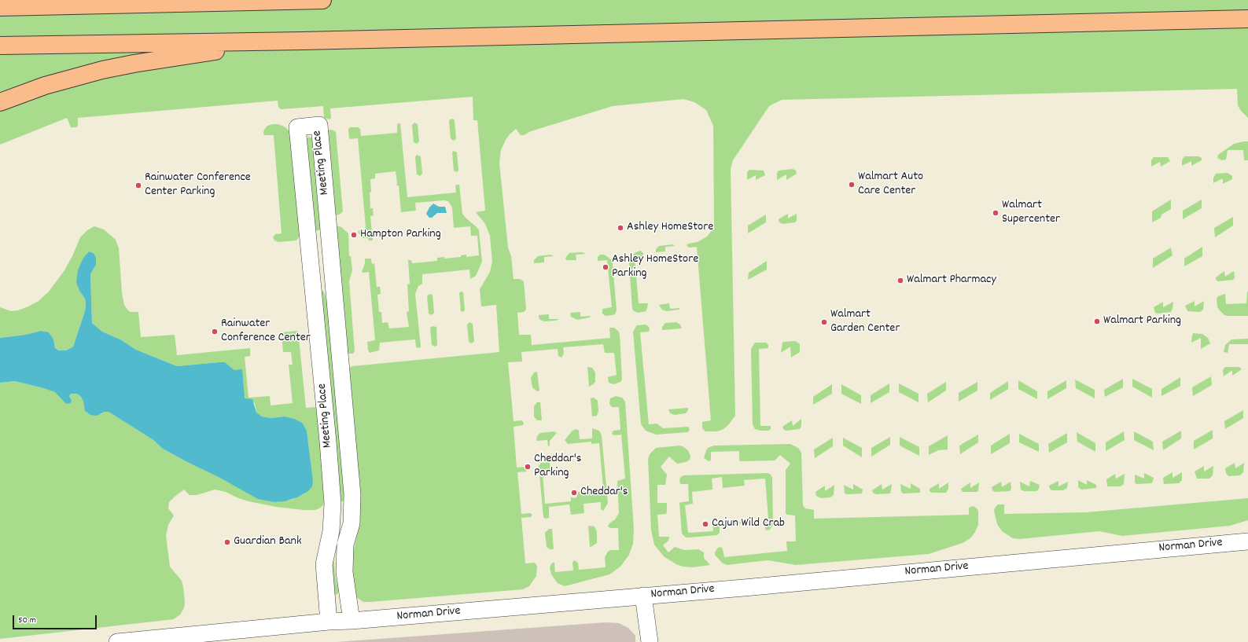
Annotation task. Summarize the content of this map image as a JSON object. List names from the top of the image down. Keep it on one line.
{"streets":{"street":["Meeting Place","Norman Drive"]},"crossings":[["Meeting Place","Norman Drive"]],"places":["Walmart Auto Care Center","Rainwater Conference Center Parking","Walmart Supercenter","Ashley HomeStore","Hampton Parking","Ashley HomeStore Parking","Walmart Pharmacy","Walmart Parking","Walmart Garden Center","Rainwater Conference Center","Cheddar's Parking","Cheddar's","Cajun Wild Crab","Guardian Bank"],"scale_bar":"50 m"}
